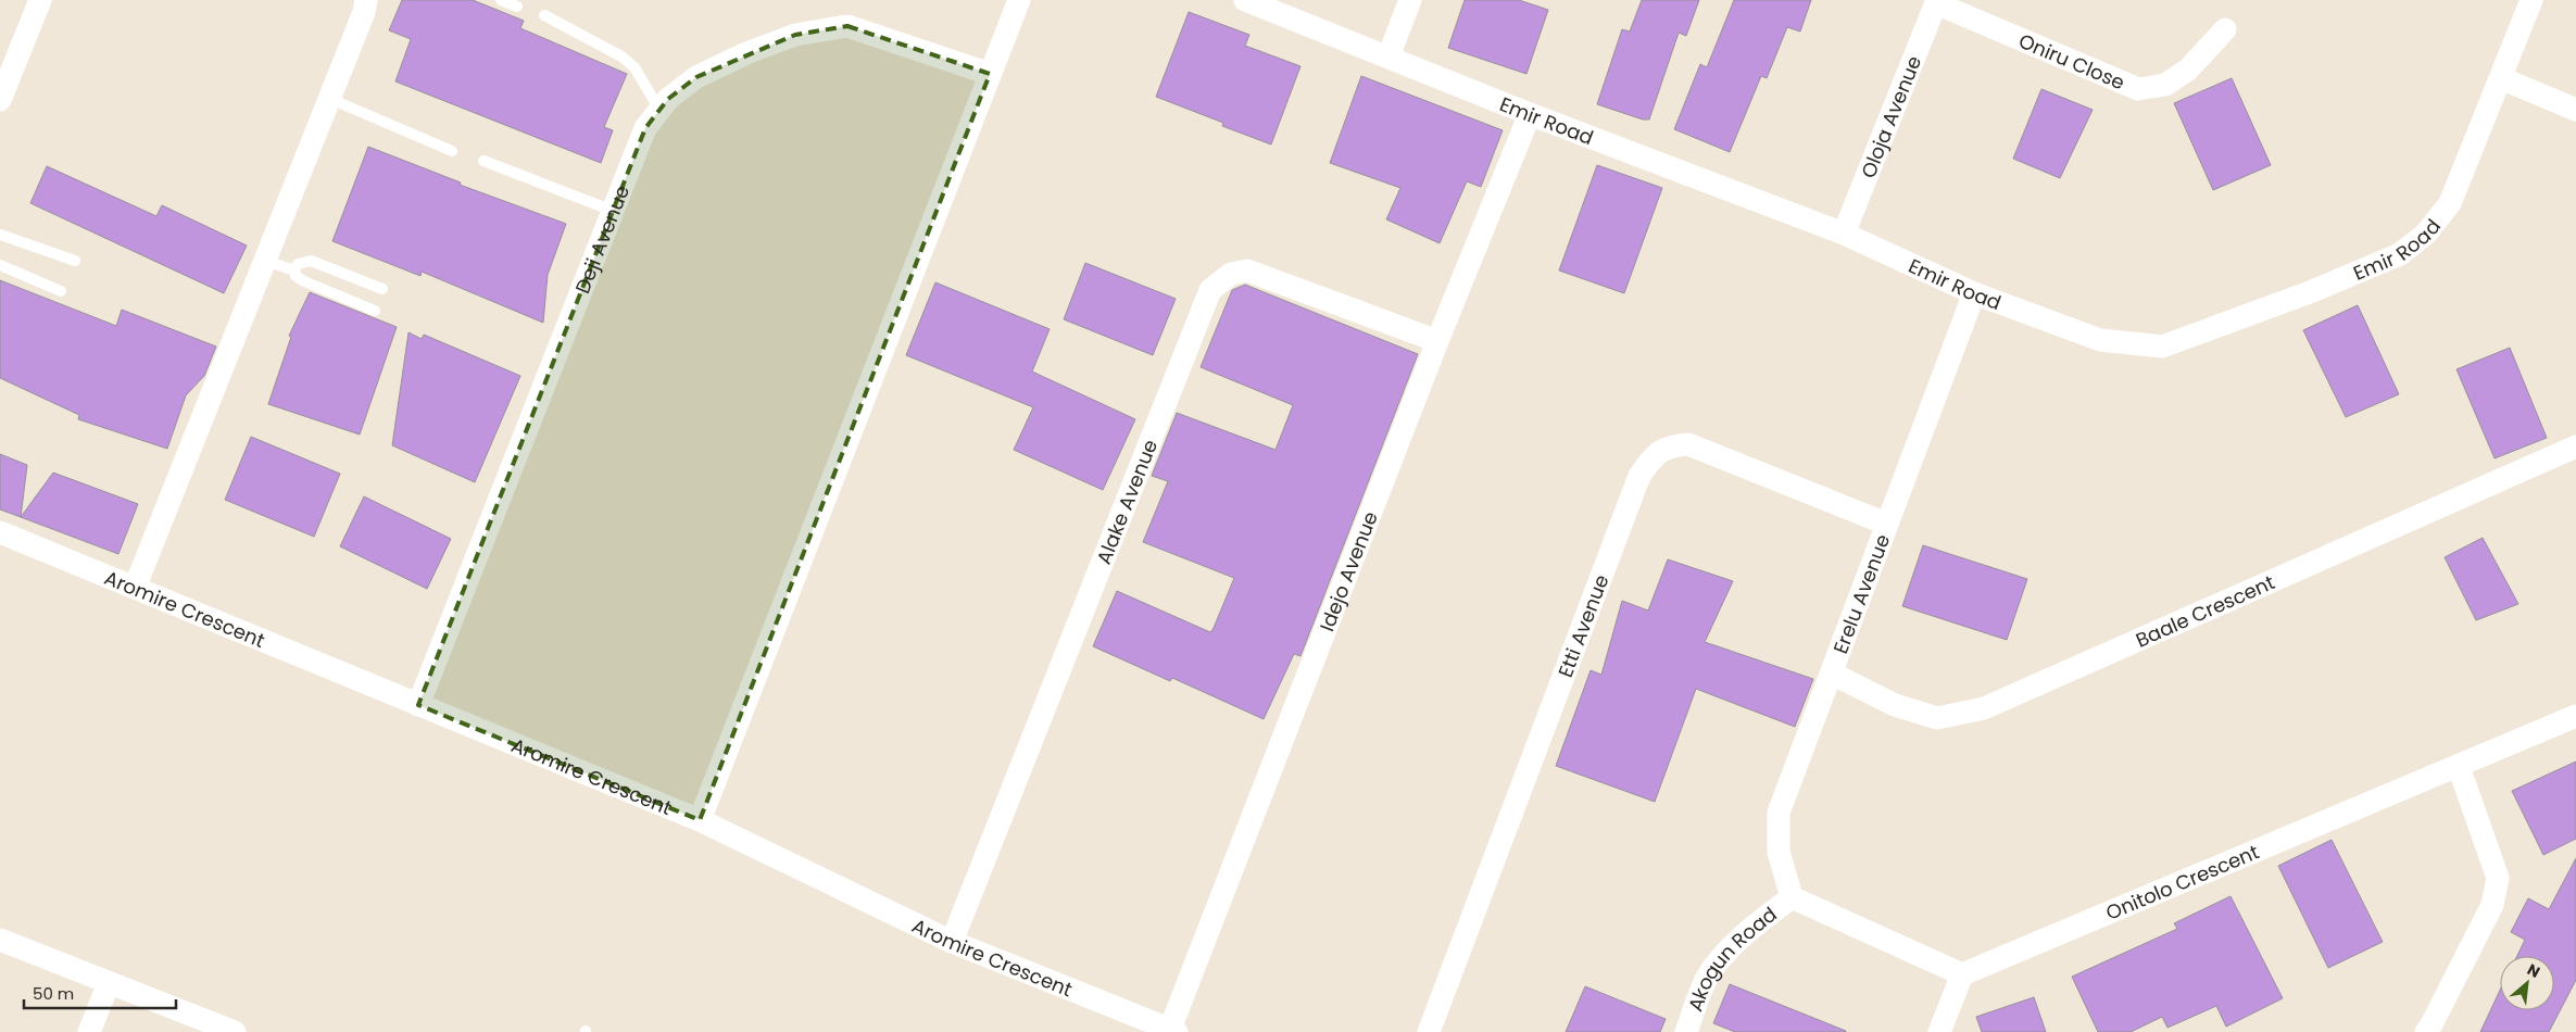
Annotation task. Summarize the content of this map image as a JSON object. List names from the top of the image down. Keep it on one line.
{"streets":{"street":["Oniru Close","Oloja Avenue","Emir Road","Deji Avenue","Alake Avenue","Idejo Avenue","Erelu Avenue","Aromire Crescent","Baale Crescent","Etti Avenue","Onitolo Crescent","Akogun Road"]},"crossings":[["Oniru Close","Oloja Avenue"],["Oloja Avenue","Emir Road"],["Emir Road","Idejo Avenue"],["Emir Road","Erelu Avenue"],["Deji Avenue","Aromire Crescent"],["Alake Avenue","Idejo Avenue"],["Alake Avenue","Aromire Crescent"],["Idejo Avenue","Aromire Crescent"],["Erelu Avenue","Baale Crescent"],["Erelu Avenue","Etti Avenue"],["Erelu Avenue","Akogun Road"]],"scale_bar":"50 m","north":"top right"}
